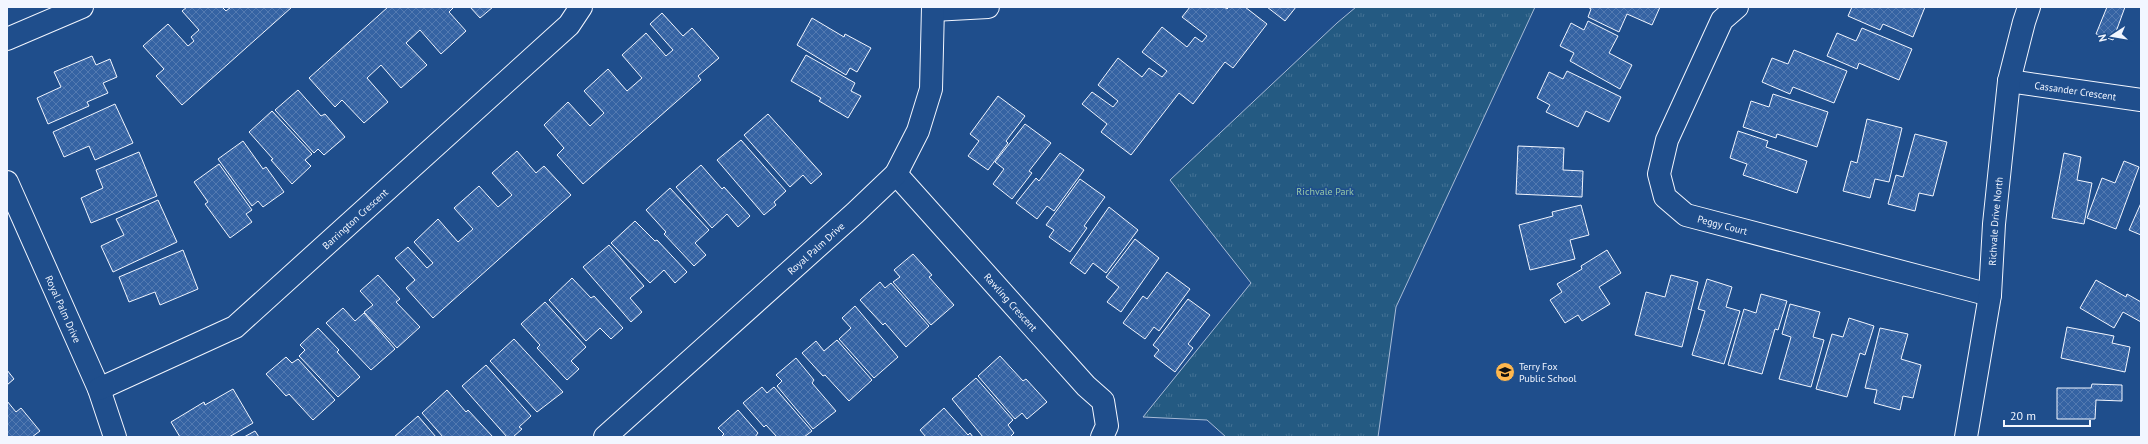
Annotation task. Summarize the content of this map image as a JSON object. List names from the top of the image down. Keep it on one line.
{"streets":{"street":["Cassander Crescent","Barrington Crescent","Richvale Drive North","Peggy Court","Royal Palm Drive","Rawling Crescent"]},"crossings":[["Cassander Crescent","Richvale Drive North"],["Barrington Crescent","Royal Palm Drive"],["Richvale Drive North","Peggy Court"],["Royal Palm Drive","Rawling Crescent"]],"parks":["Richvale Park"],"places":{"school or university":["Terry Fox Public School"]},"scale_bar":"20 m","north":"left"}
